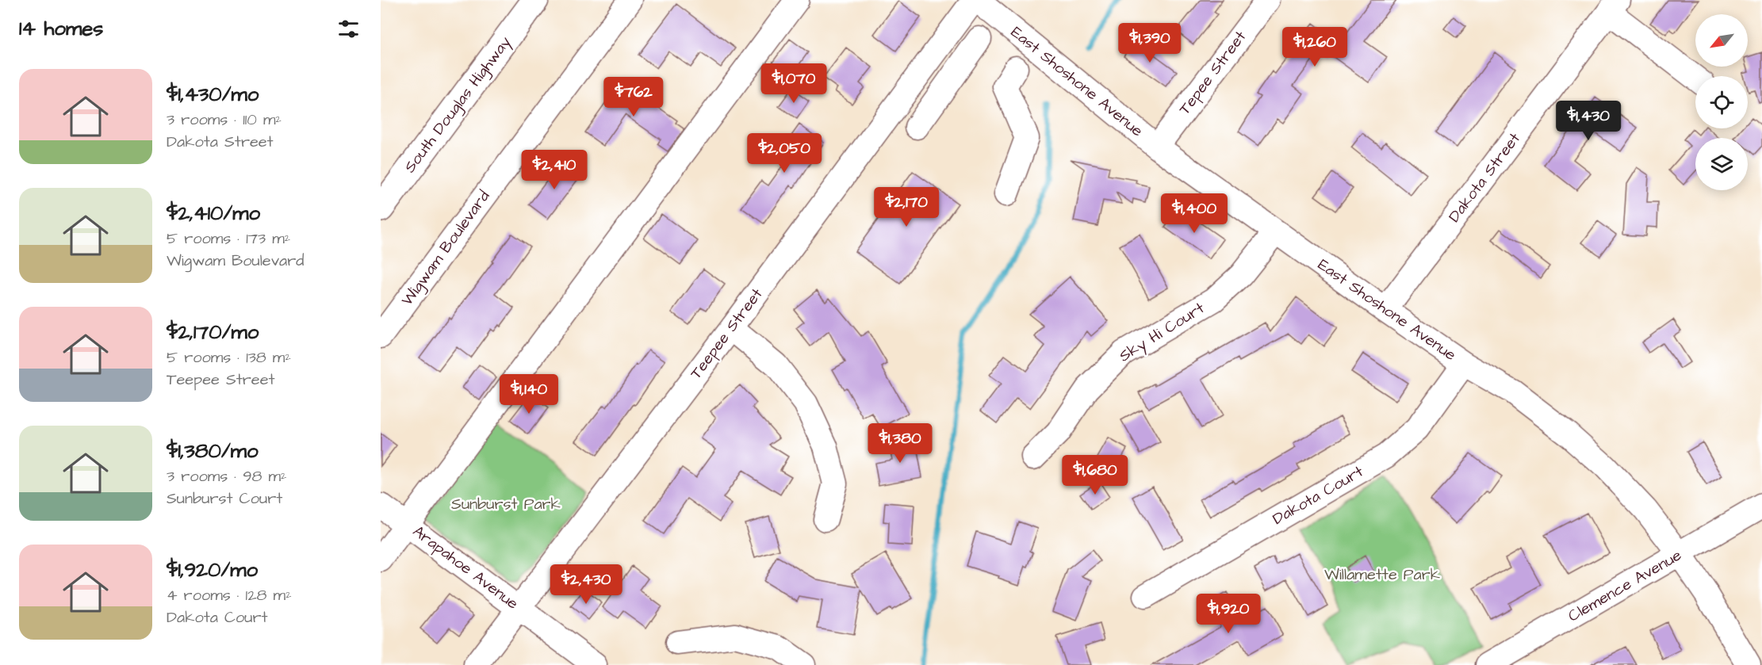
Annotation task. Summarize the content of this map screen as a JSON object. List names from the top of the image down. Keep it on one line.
{"streets":{"highway":["South Douglas Highway"],"street":["Tepee Street","East Shoshone Avenue","Dakota Street","Wigwam Boulevard","Sky Hi Court","Teepee Street","Dakota Court","Arapahoe Avenue","Clemence Avenue"]},"crossings":[["Tepee Street","East Shoshone Avenue"],["East Shoshone Avenue","Dakota Street"],["East Shoshone Avenue","Sky Hi Court"],["East Shoshone Avenue","Teepee Street"],["East Shoshone Avenue","Dakota Court"],["East Shoshone Avenue","Clemence Avenue"],["Teepee Street","Arapahoe Avenue"]],"parks":["Sunburst Park","Willamette Park"],"north":"bottom left","page":{"heading":"14 homes","price":["$1,390","$1,260","$1,070","$762","$1,430","$2,050","$2,410","$2,170","$1,400","$1,140","$1,380","$1,680","$2,430","$1,920"],"list":[{"name":"$1,430/mo","note":"3 rooms · 110 m² · Dakota Street"},{"name":"$2,410/mo","note":"5 rooms · 173 m² · Wigwam Boulevard"},{"name":"$2,170/mo","note":"5 rooms · 138 m² · Teepee Street"},{"name":"$1,380/mo","note":"3 rooms · 98 m² · Sunburst Court"},{"name":"$1,920/mo","note":"4 rooms · 128 m² · Dakota Court"}]}}
